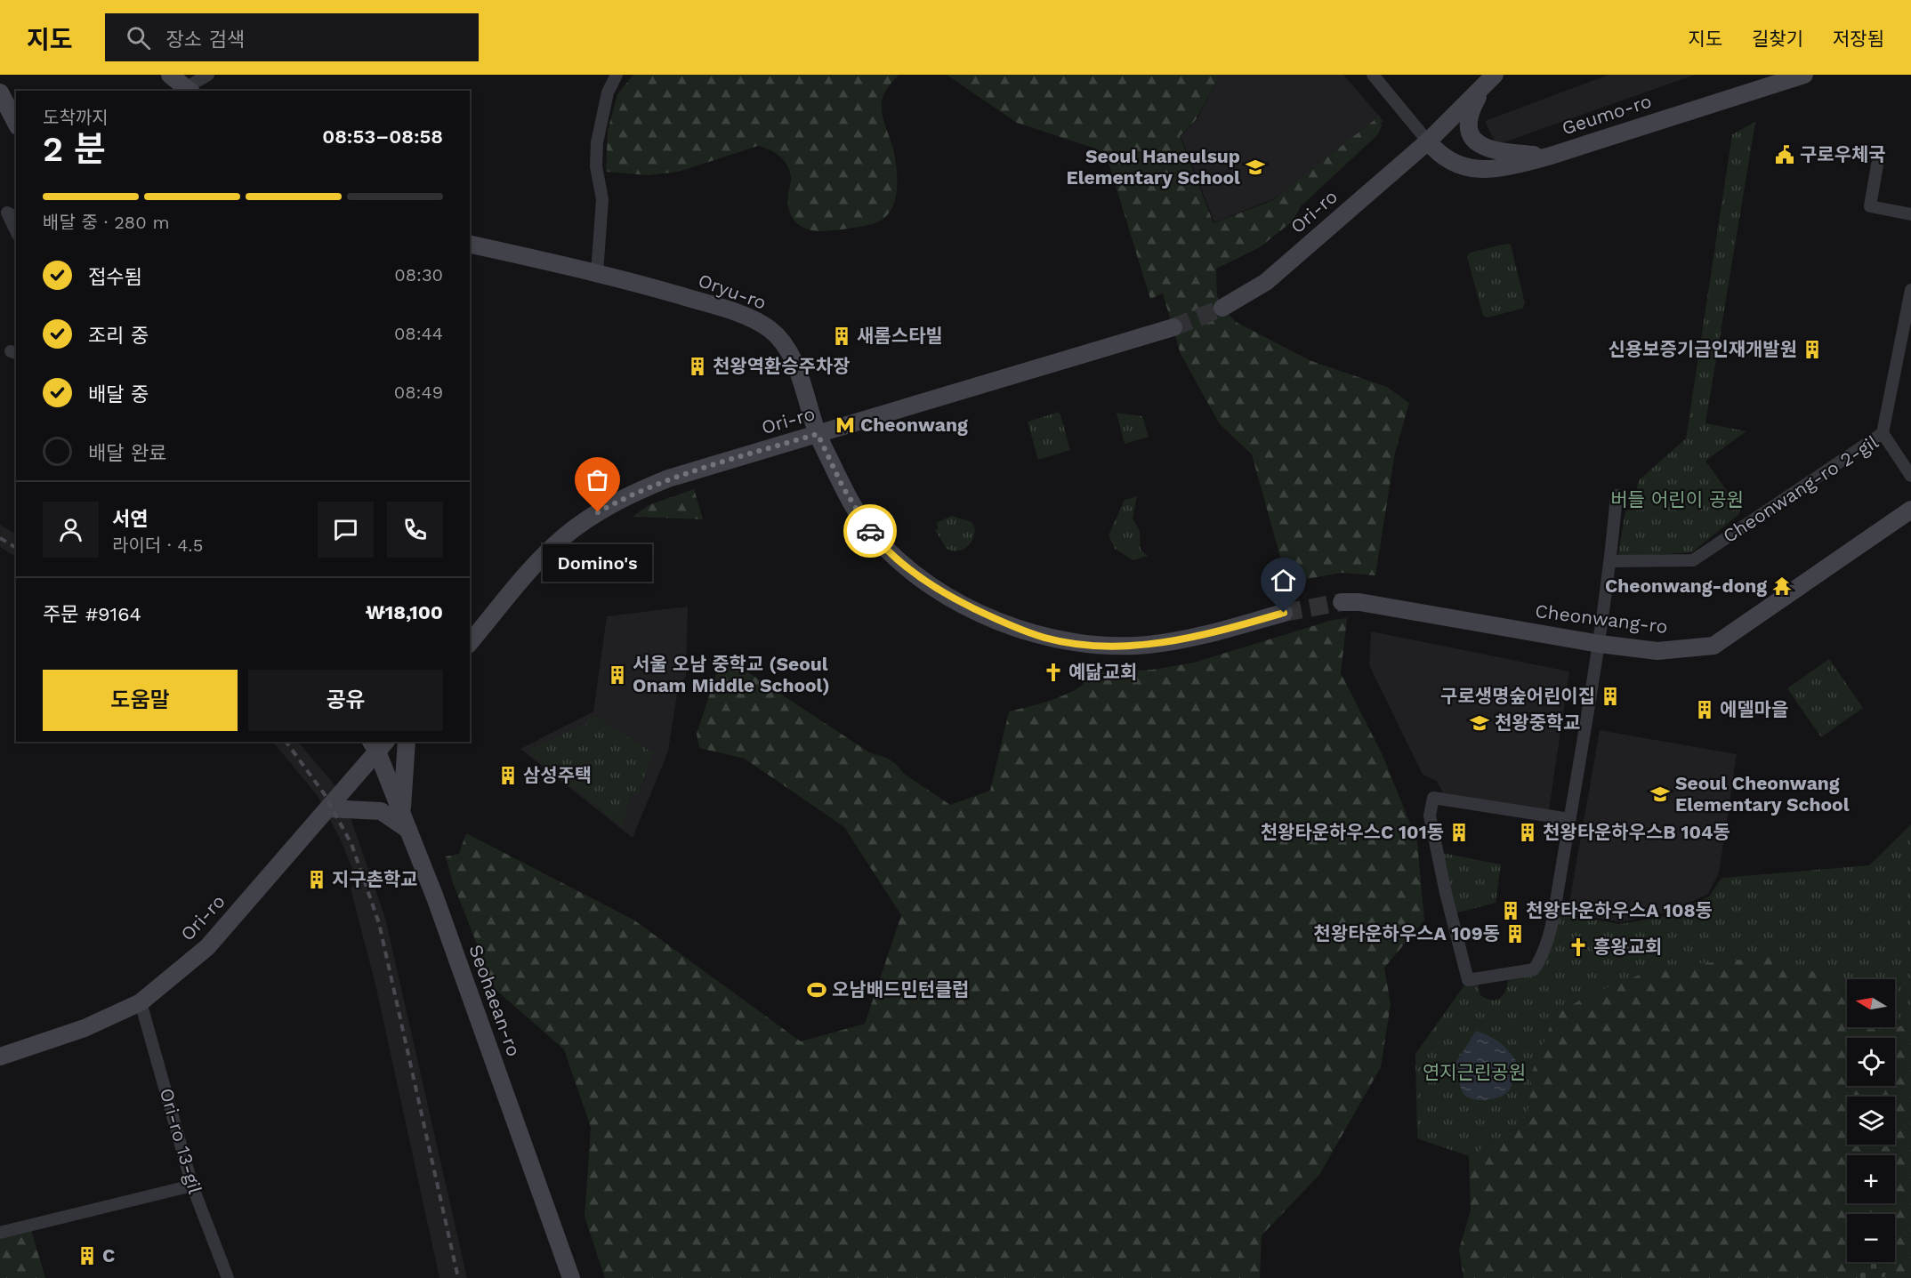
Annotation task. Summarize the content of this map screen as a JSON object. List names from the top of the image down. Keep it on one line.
{"streets":{"main road":["Geumo-ro","Ori-ro","Oryu-ro","Cheonwang-ro","Seohaean-ro"],"street":["Cheonwang-ro 2-gil","Ori-ro 13-gil"]},"crossings":[["Geumo-ro","Ori-ro"],["Ori-ro","Oryu-ro"],["Ori-ro","Seohaean-ro"],["Ori-ro","Ori-ro 13-gil"]],"parks":["버들 어린이 공원","연지근린공원"],"places":{"public building":["구로우체국"],"school or university":["Seoul Haneulsup Elementary School","천왕중학교","Seoul Cheonwang Elementary School"],"building":["새롬스타빌","신용보증기금인재개발원","천왕역환승주차장","서울 오남 중학교 (Seoul Onam Middle School)","구로생명숲어린이집","에델마을","삼성주택","천왕타운하우스C 101동","천왕타운하우스B 104동","지구촌학교","천왕타운하우스A 108동","천왕타운하우스A 109동","C"],"metro station":["Cheonwang"],"other":["Domino's"],"temple":["Cheonwang-dong"],"church":["예닮교회","흥왕교회"],"sports":["오남배드민턴클럽"]},"north":"left","page":{"header":"지도","search":"장소 검색","nav":["지도","길찾기","저장됨"],"heading":["2 분","도착까지","08:53–08:58"],"panel":["서연","라이더 · 4.5","주문 #9164","₩18,100"],"bar":"배달 중 · 280 m","list":[["접수됨","08:30"],["조리 중","08:44"],["배달 중","08:49"],"배달 완료"],"bubble":"Domino's","buttons":["도움말","공유"],"map_buttons":["+","−"]}}
